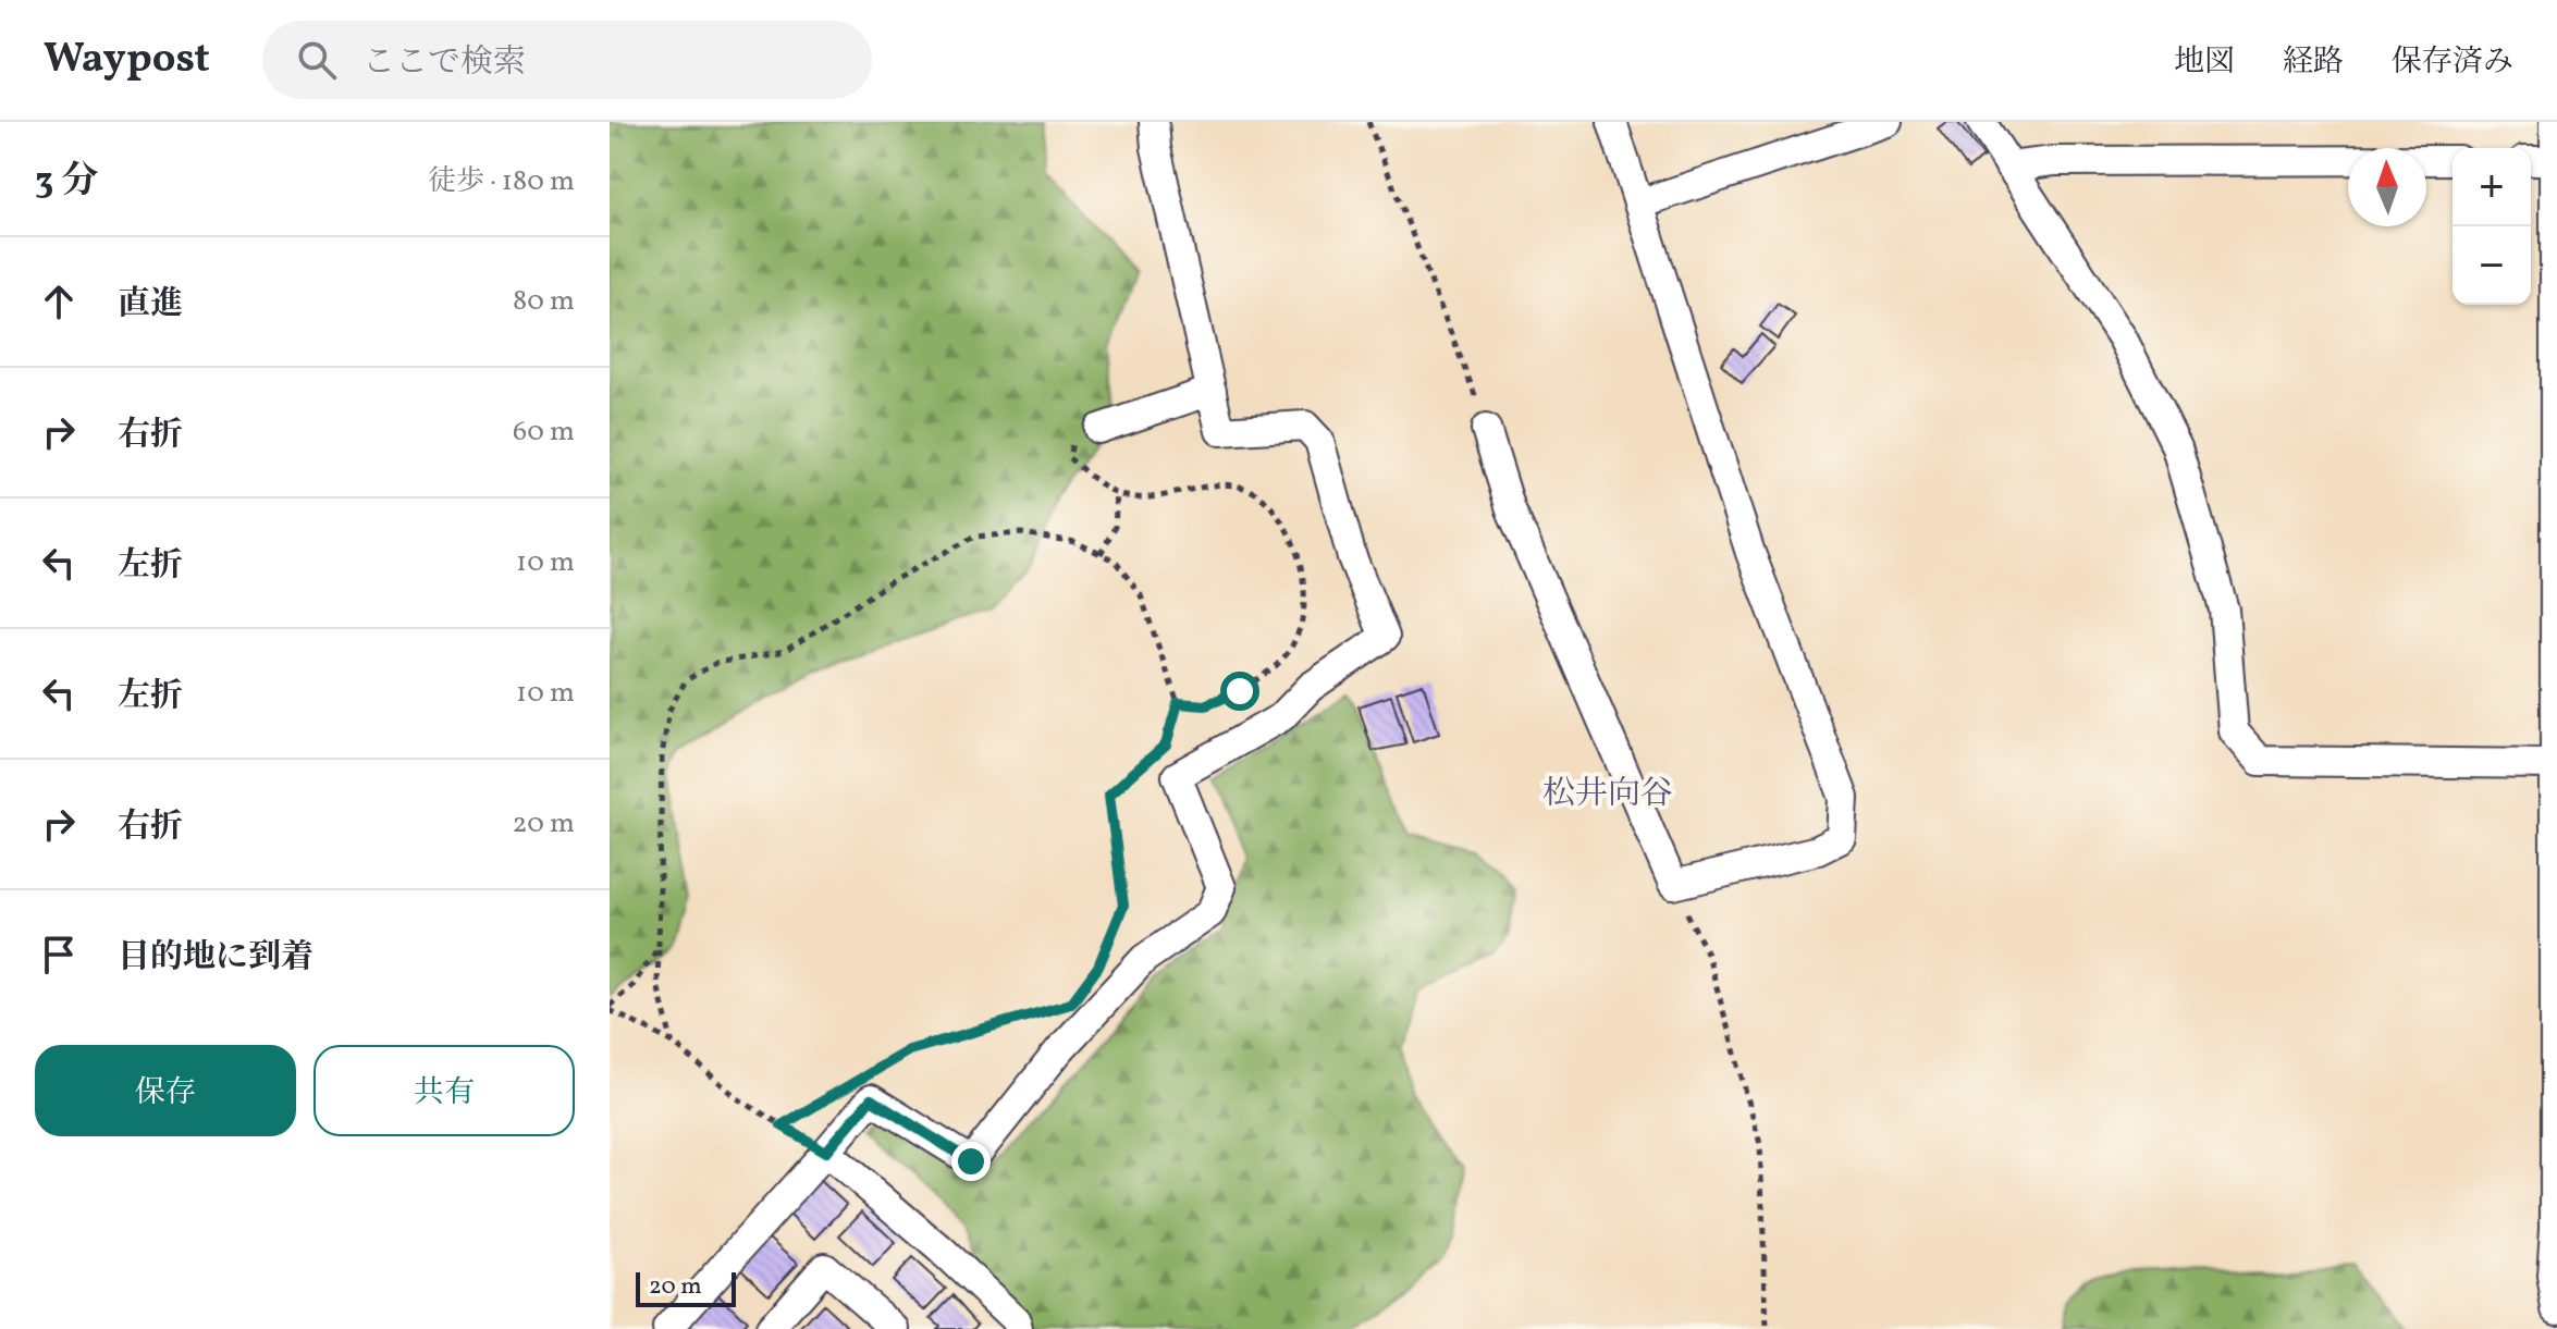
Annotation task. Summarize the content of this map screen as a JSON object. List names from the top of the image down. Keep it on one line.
{"districts":["松井向谷"],"scale_bar":"20 m","north":"top","page":{"header":"Waypost","search":"ここで検索","nav":["地図","経路","保存済み"],"heading":["3 分","徒歩 · 180 m"],"map_buttons":["+","−"],"list":[["直進","80 m"],["右折","60 m"],["左折","10 m"],["左折","10 m"],["右折","20 m"],"目的地に到着"],"buttons":["保存","共有"],"scale":"20 m"}}
